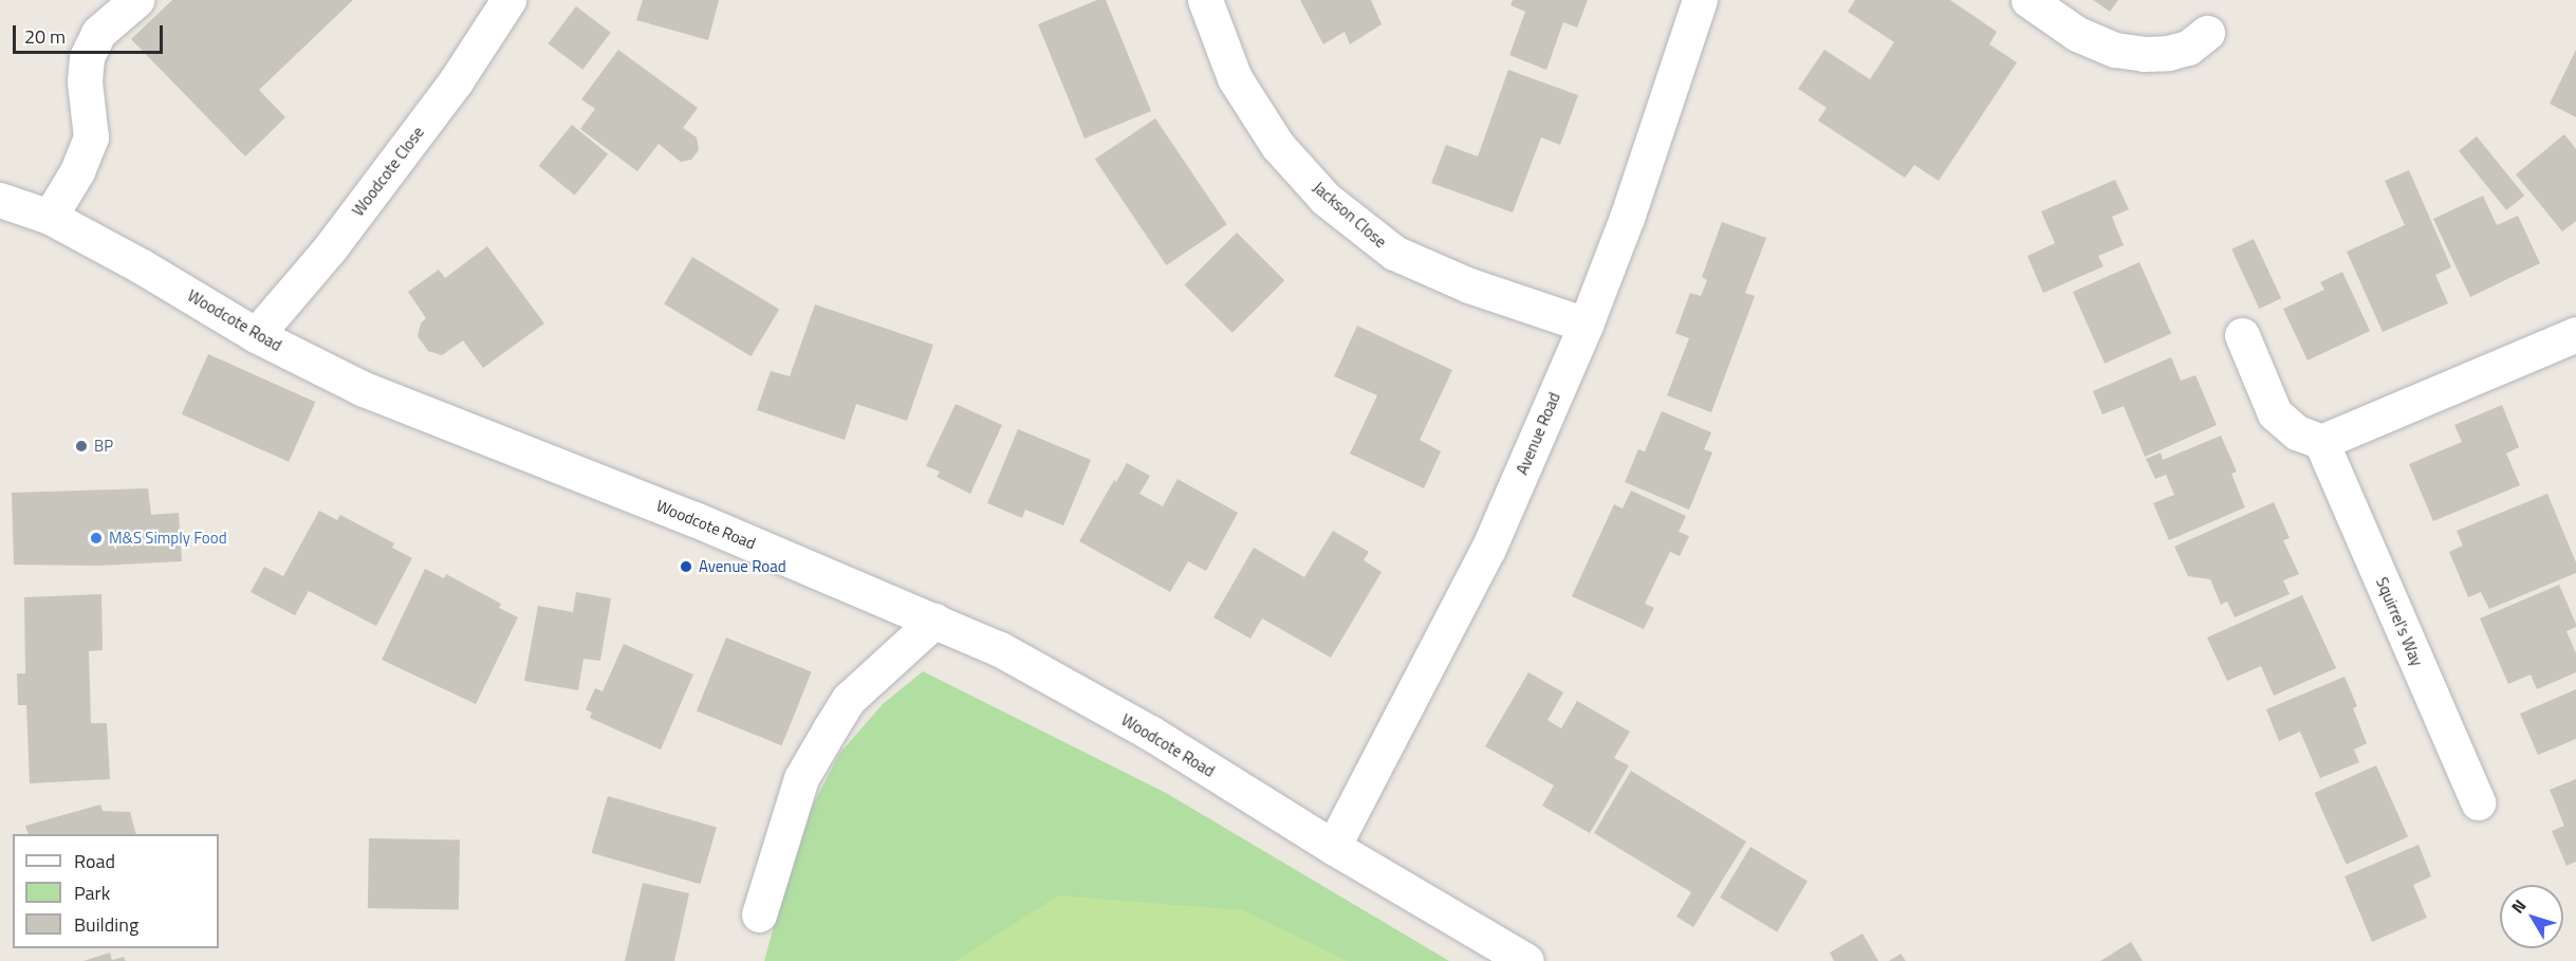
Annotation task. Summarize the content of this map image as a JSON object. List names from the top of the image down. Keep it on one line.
{"streets":{"street":["Woodcote Close","Jackson Close","Woodcote Road","Avenue Road","Squirrel's Way"]},"crossings":[["Woodcote Close","Woodcote Road"],["Jackson Close","Avenue Road"],["Woodcote Road","Avenue Road"]],"places":["BP","M&S Simply Food","Avenue Road"],"legend":["Road","Park","Building"],"scale_bar":"20 m","north":"top left"}
